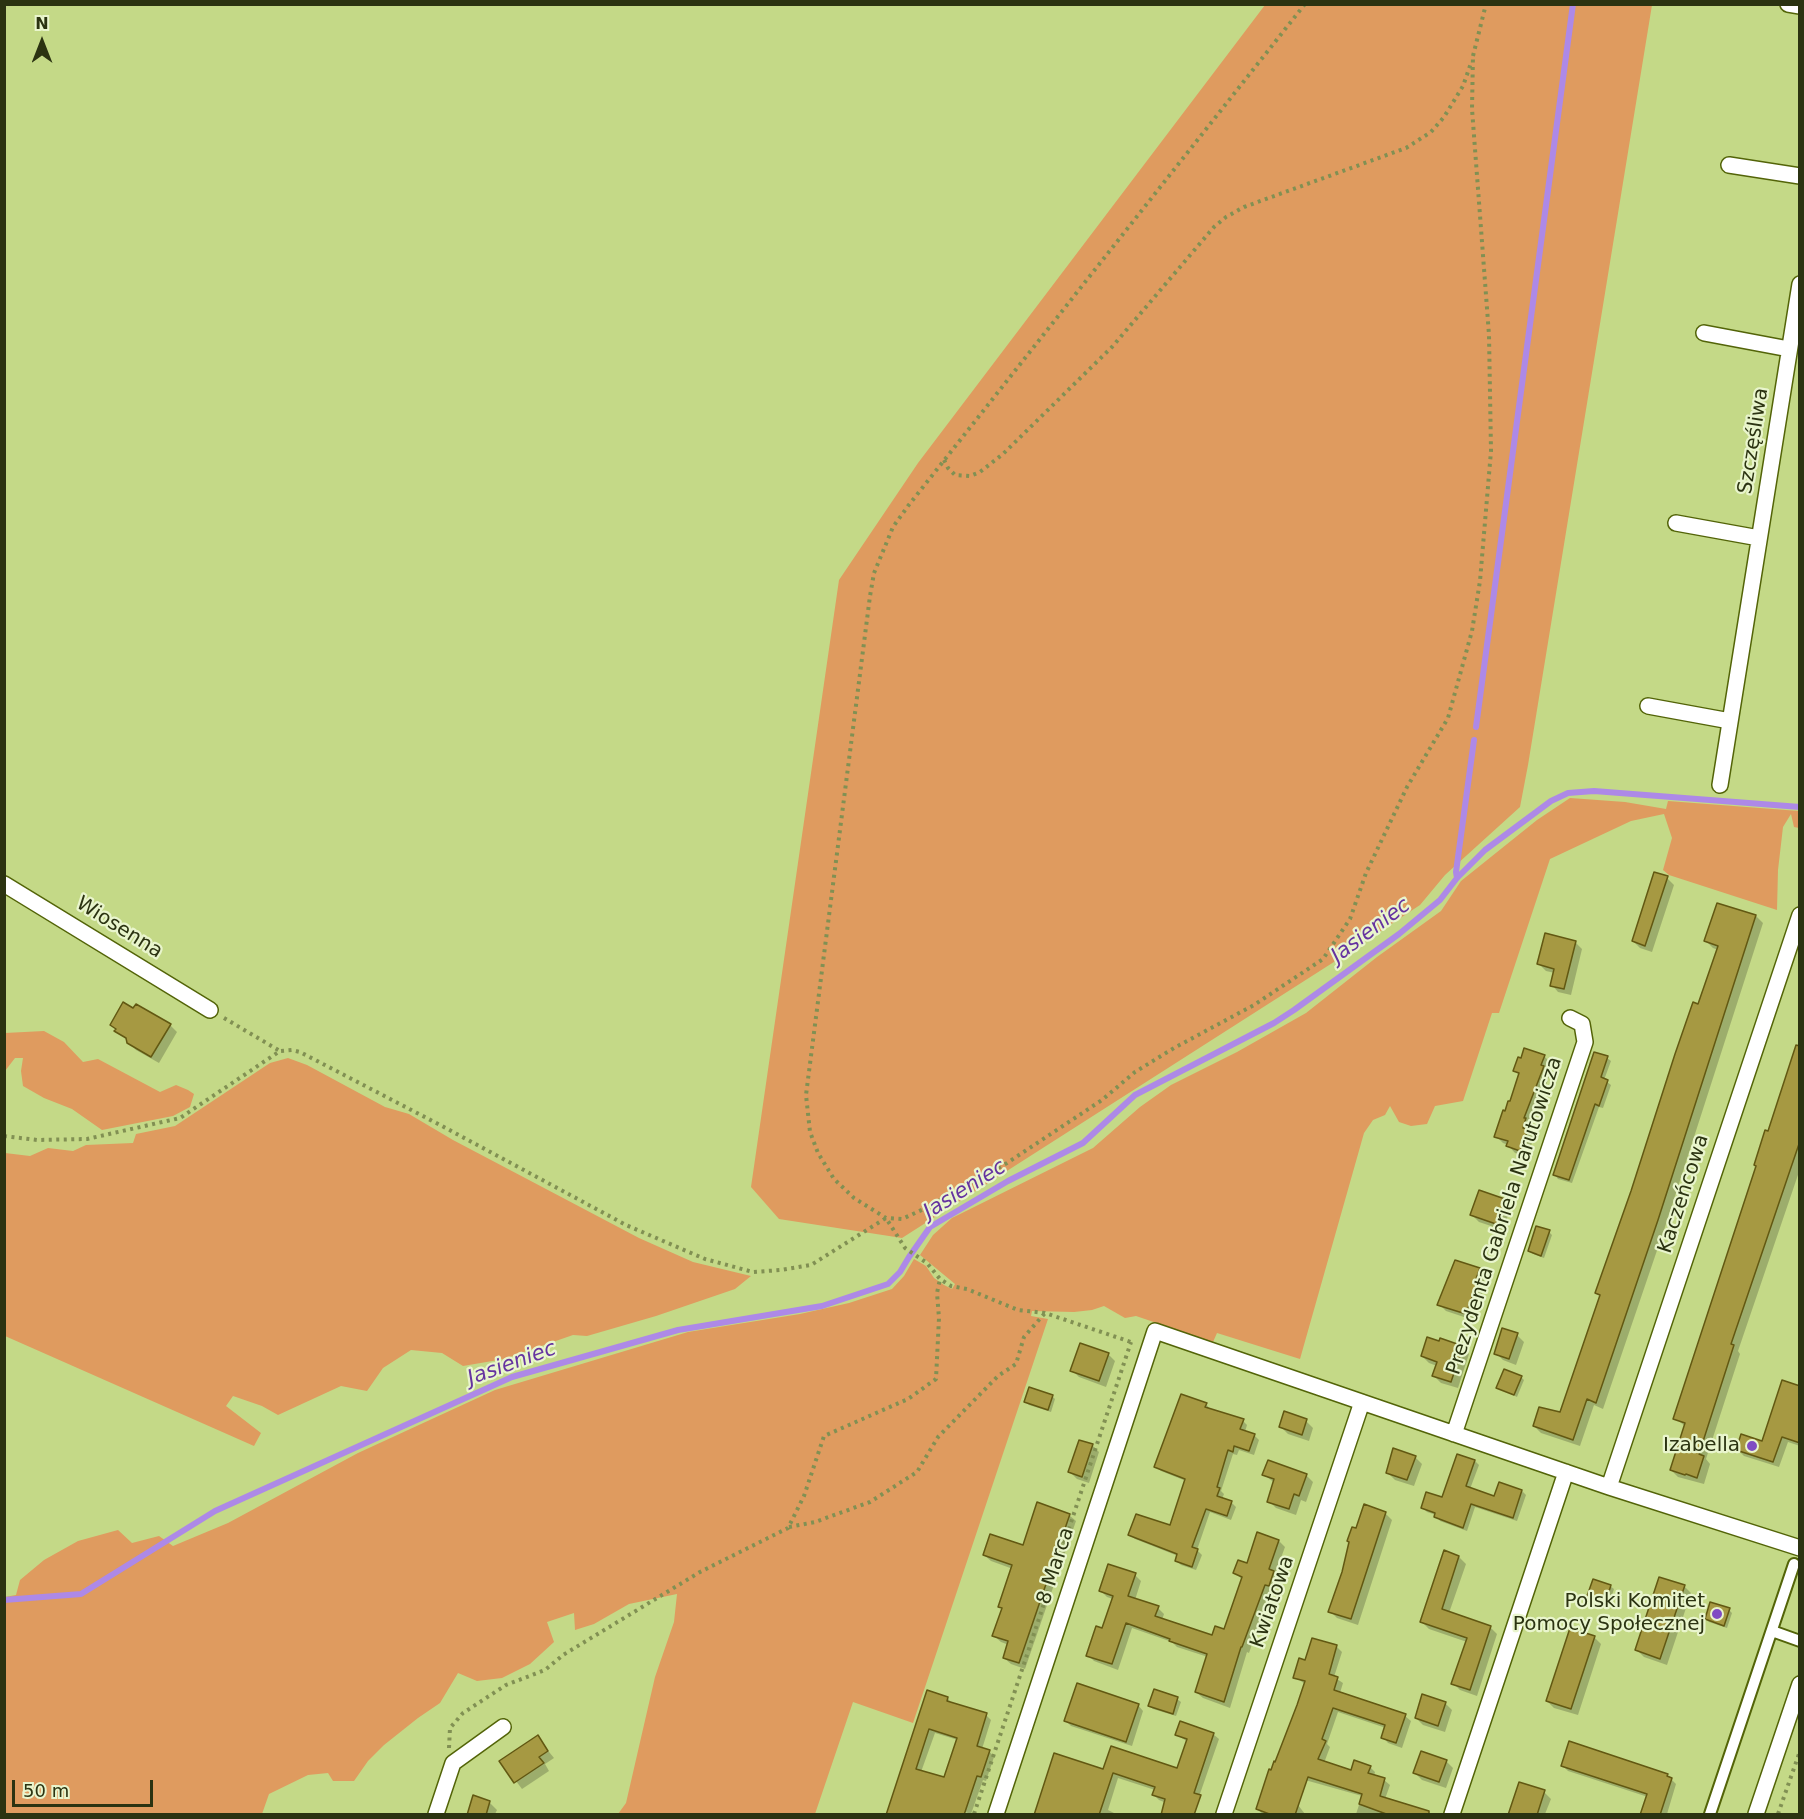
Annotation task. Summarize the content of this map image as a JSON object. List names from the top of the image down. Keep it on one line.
{"streets":{"street":["Szczęśliwa","Wiosenna","Kaczeńcowa","Prezydenta Gabriela Narutowicza","8 Marca","Kwiatowa"]},"crossings":[["8 Marca","Kwiatowa"]],"water":["Jasieniec"],"places":["Izabella","Polski Komitet Pomocy Społecznej"],"scale_bar":"50 m","north":"top"}
